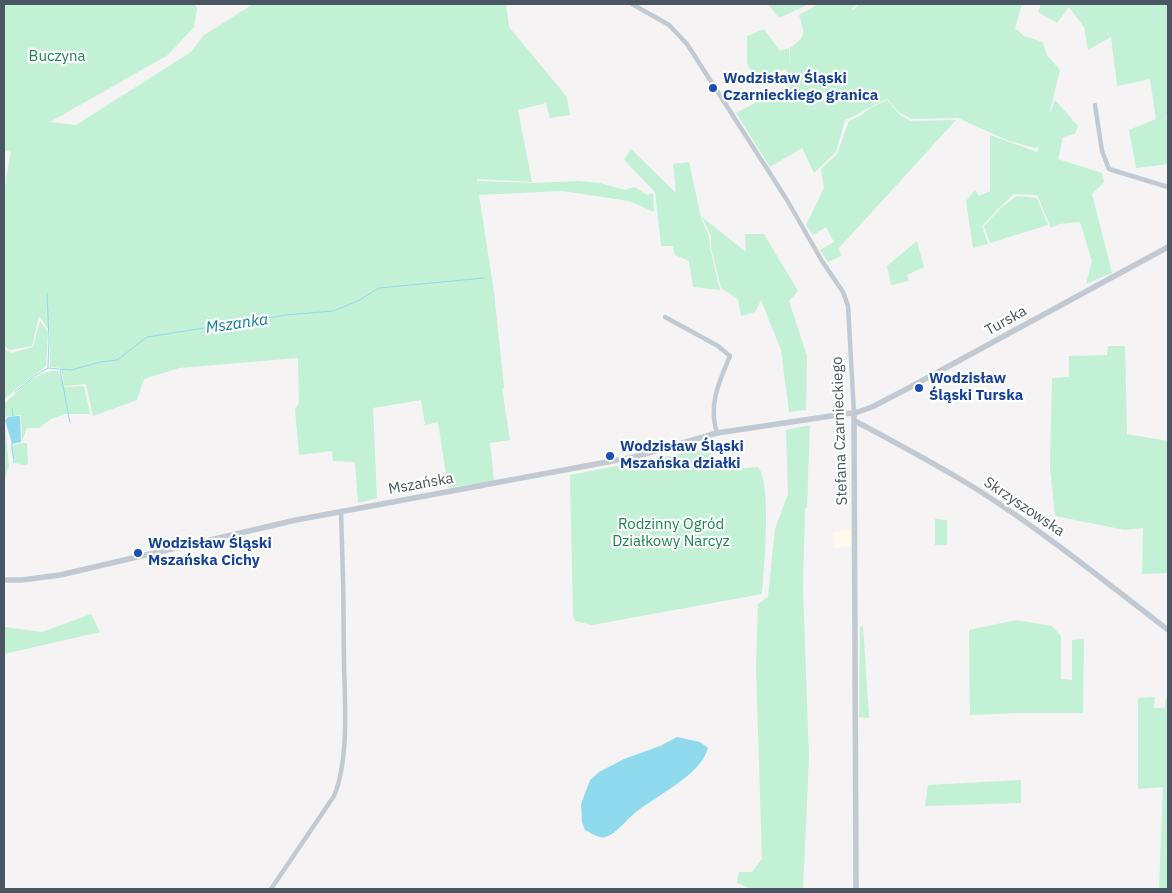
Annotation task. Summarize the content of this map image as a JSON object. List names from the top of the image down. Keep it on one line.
{"streets":{"street":["Turska","Stefana Czarnieckiego","Mszańska","Skrzyszowska"]},"crossings":[["Turska","Stefana Czarnieckiego"],["Turska","Mszańska"],["Stefana Czarnieckiego","Skrzyszowska"]],"water":["Mszanka"],"parks":["Buczyna","Rodzinny Ogród Działkowy Narcyz"],"places":["Wodzisław Śląski Czarnieckiego granica","Wodzisław Śląski Turska","Wodzisław Śląski Mszańska działki","Wodzisław Śląski Mszańska Cichy"]}
